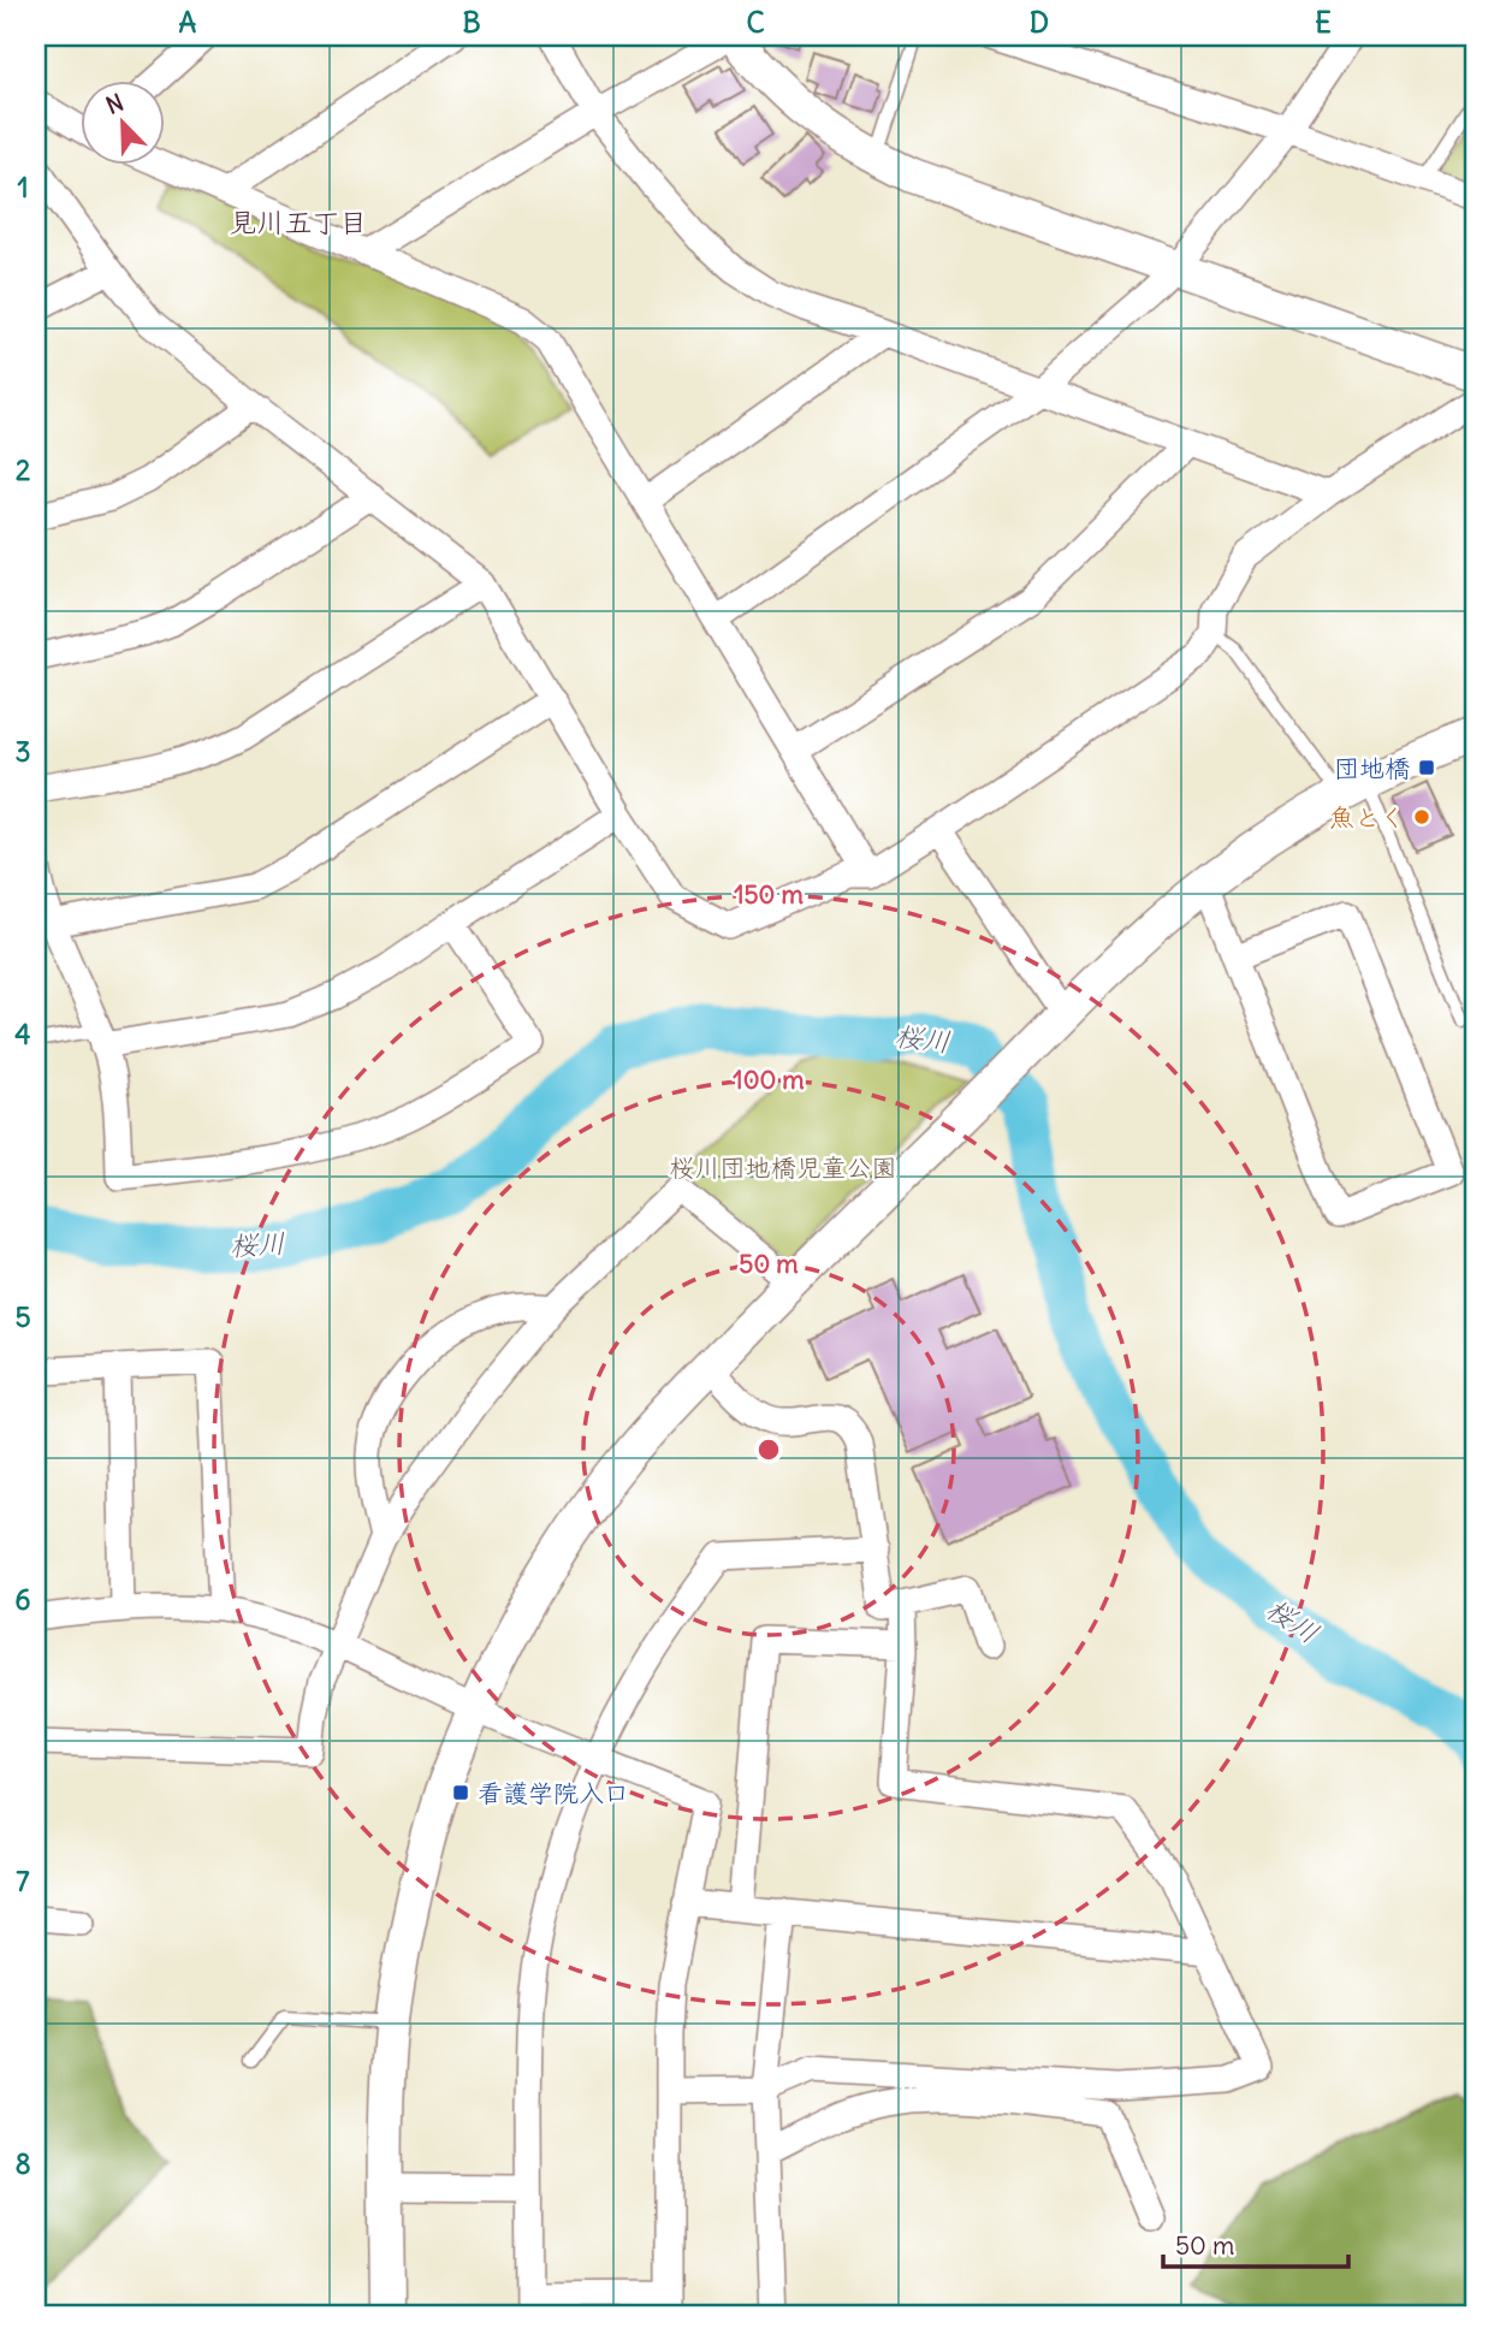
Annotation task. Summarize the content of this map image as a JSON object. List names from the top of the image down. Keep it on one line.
{"districts":["見川五丁目"],"water":["桜川"],"parks":["桜川団地橋児童公園"],"places":{"transit":["団地橋","看護学院入口"],"other":["魚とく"]},"scale_bar":"50 m","north":"top left","grid":{"columns":["A","B","C","D","E"],"rows":["1","2","3","4","5","6","7","8"]},"rings":["150 m","100 m","50 m"]}
